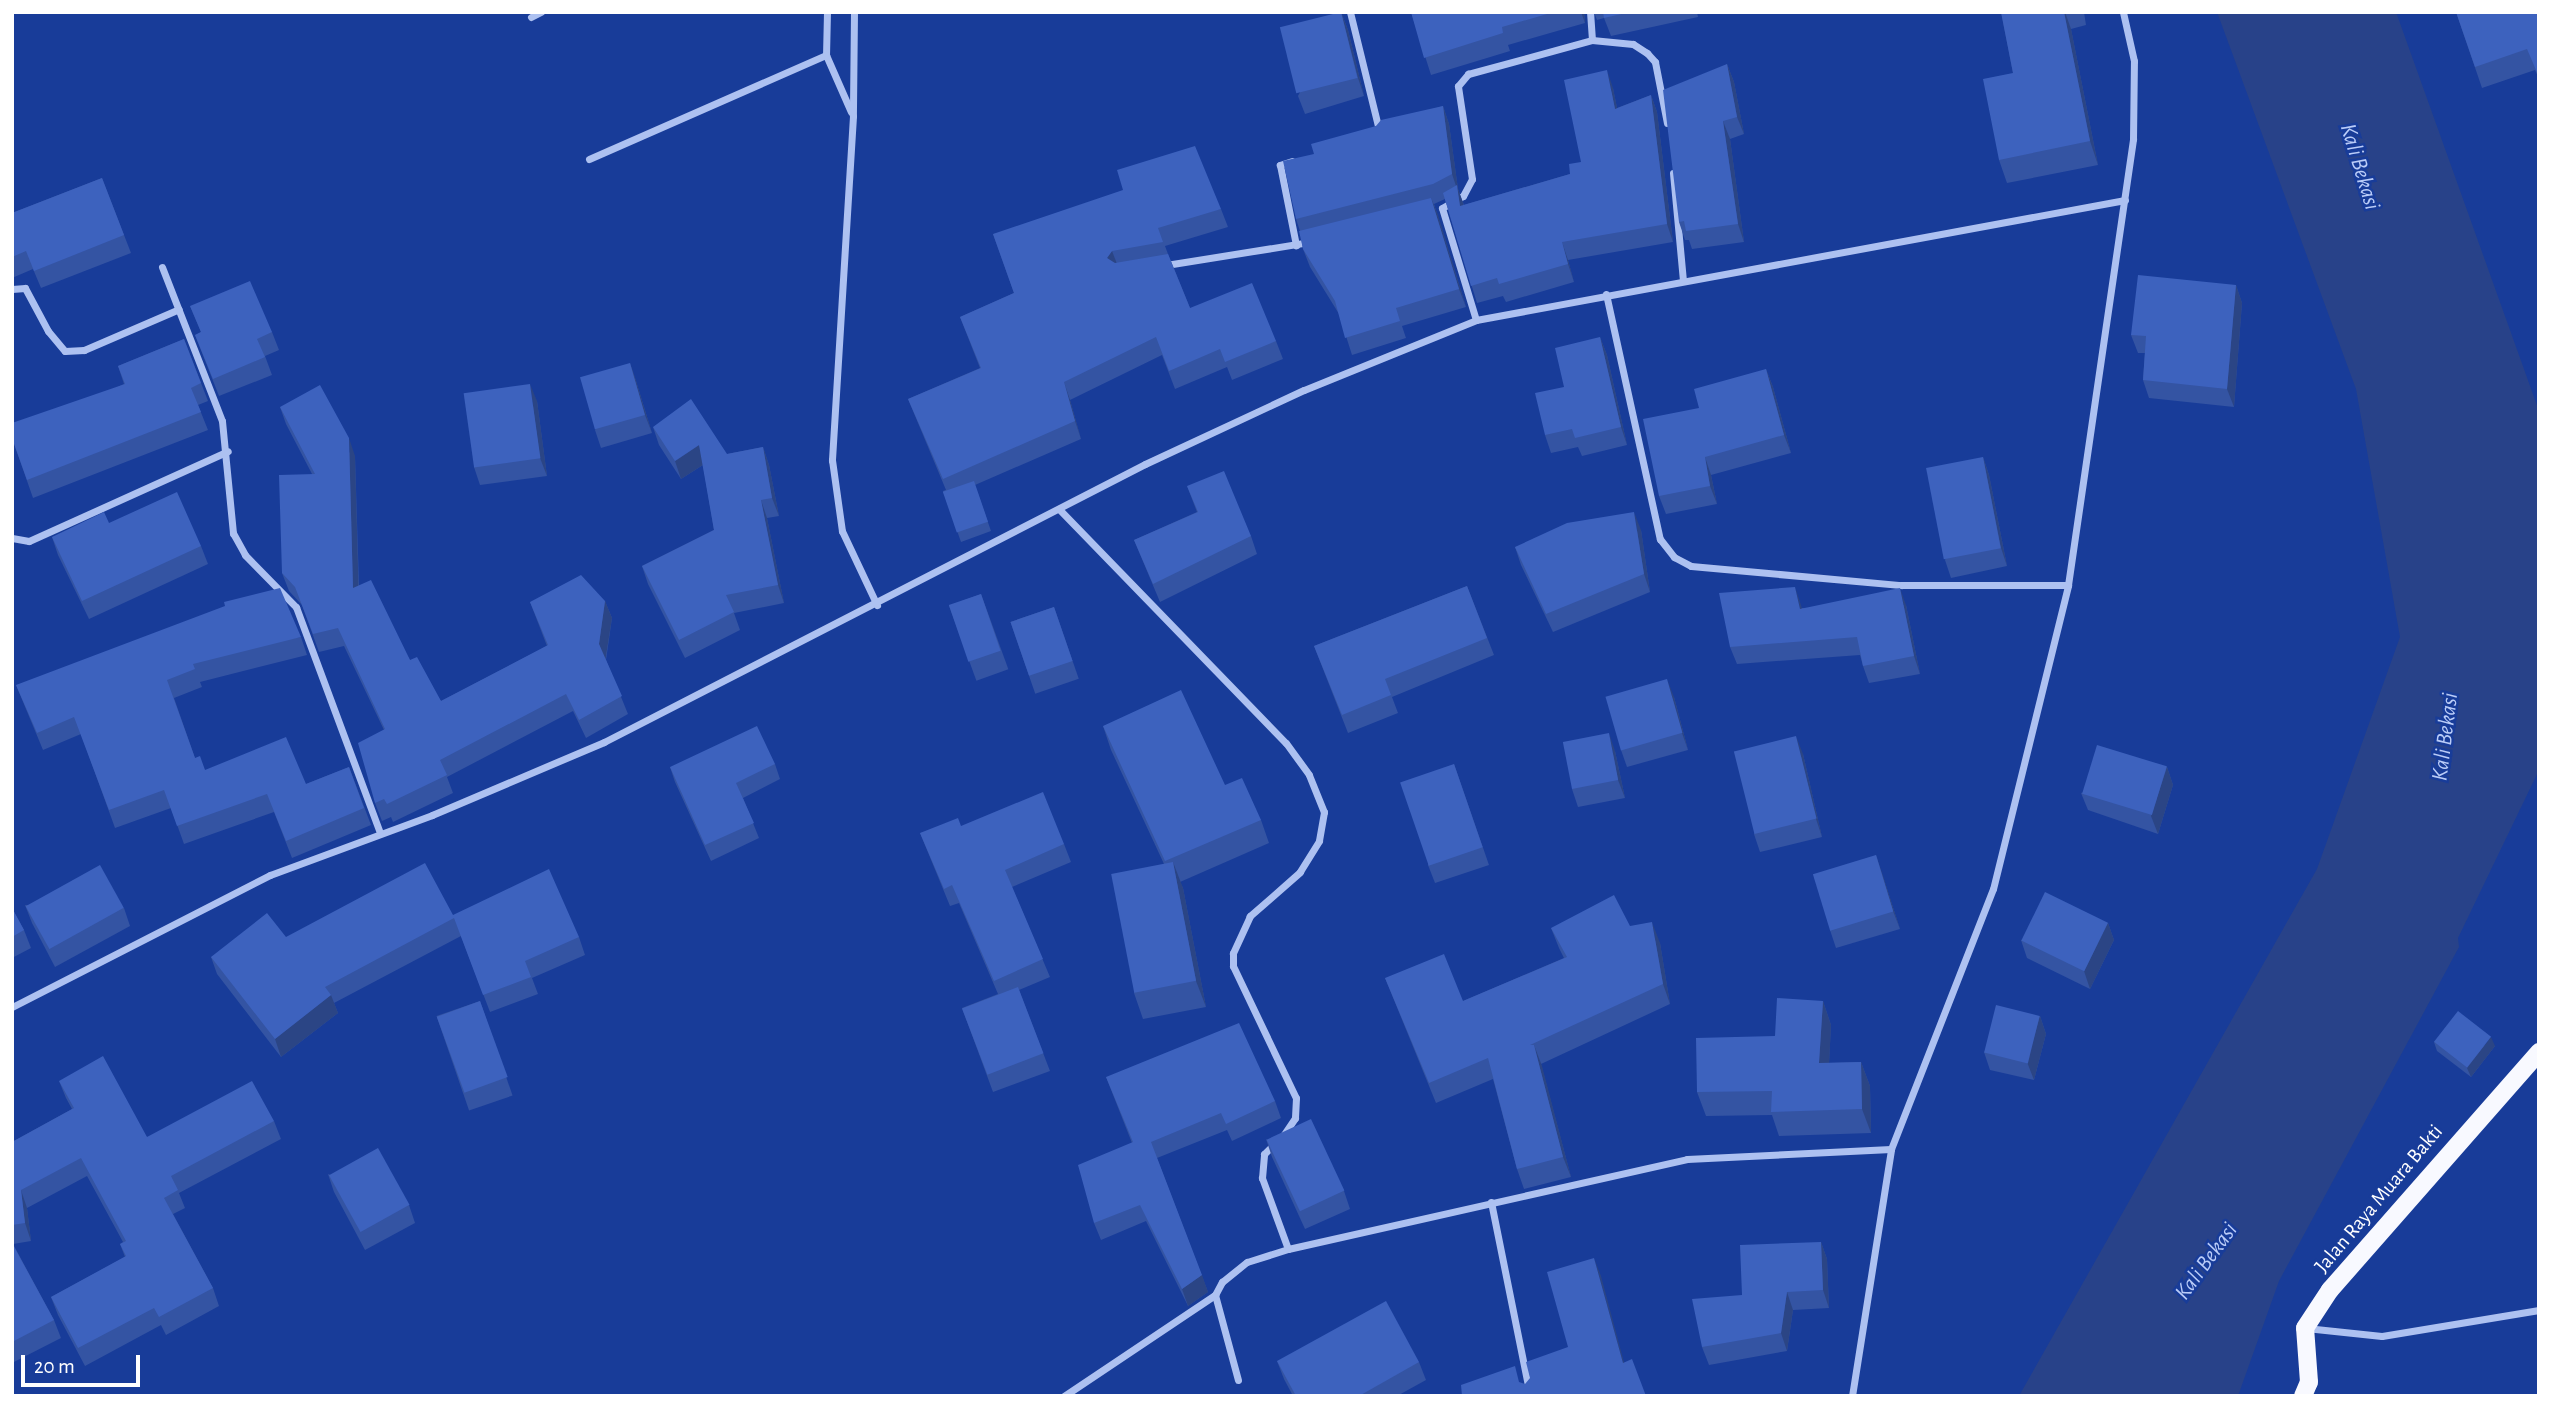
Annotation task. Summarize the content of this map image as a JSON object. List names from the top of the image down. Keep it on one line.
{"streets":{"main road":["Jalan Raya Muara Bakti"]},"water":["Kali Bekasi"],"scale_bar":"20 m"}
